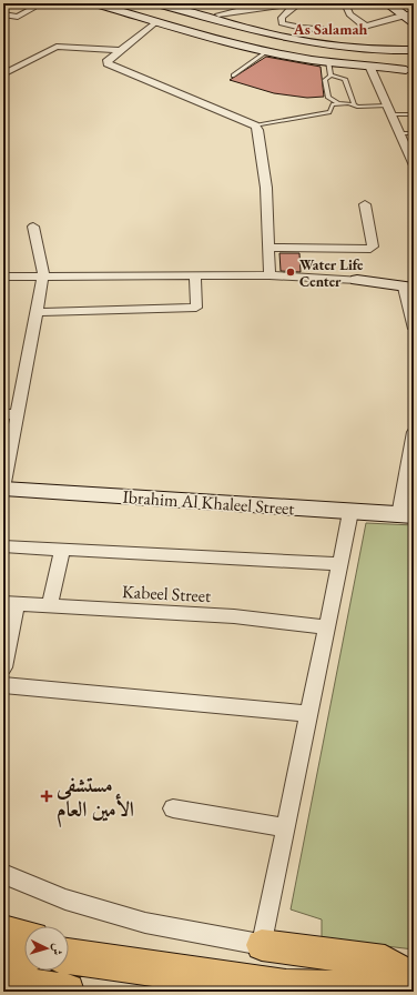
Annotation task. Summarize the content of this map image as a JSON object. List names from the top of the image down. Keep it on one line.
{"streets":{"street":["Ibrahim Al Khaleel Street","Kabeel Street"]},"districts":["As Salamah"],"places":{"other":["Water Life Center"],"health":["مستشفى الأمين العام"]},"north":"right"}
